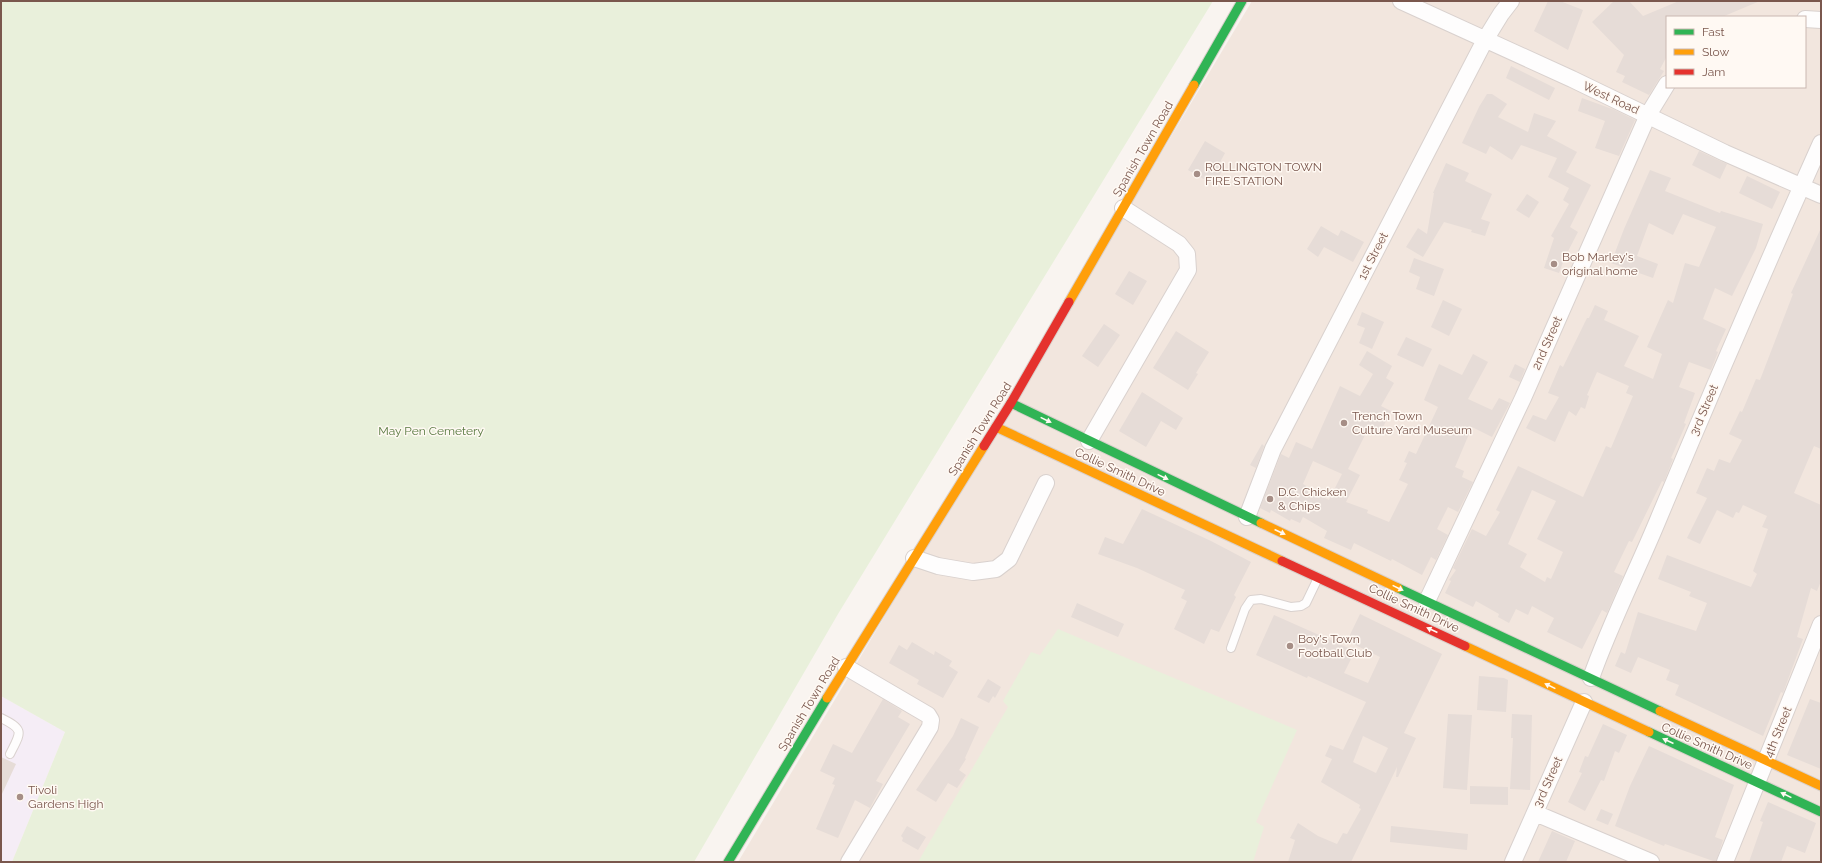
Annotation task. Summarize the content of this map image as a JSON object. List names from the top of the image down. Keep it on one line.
{"streets":{"street":["West Road","Spanish Town Road","1st Street","2nd Street","3rd Street","Collie Smith Drive","4th Street"]},"crossings":[["West Road","1st Street"],["West Road","2nd Street"],["West Road","3rd Street"],["Spanish Town Road","Collie Smith Drive"],["1st Street","Collie Smith Drive"],["2nd Street","Collie Smith Drive"],["3rd Street","Collie Smith Drive"],["Collie Smith Drive","4th Street"]],"parks":["May Pen Cemetery"],"places":["ROLLINGTON TOWN FIRE STATION","Bob Marley's original home","Trench Town Culture Yard Museum","D.C. Chicken & Chips","Boy's Town Football Club","Tivoli Gardens High"],"legend":["Fast","Slow","Jam"]}
